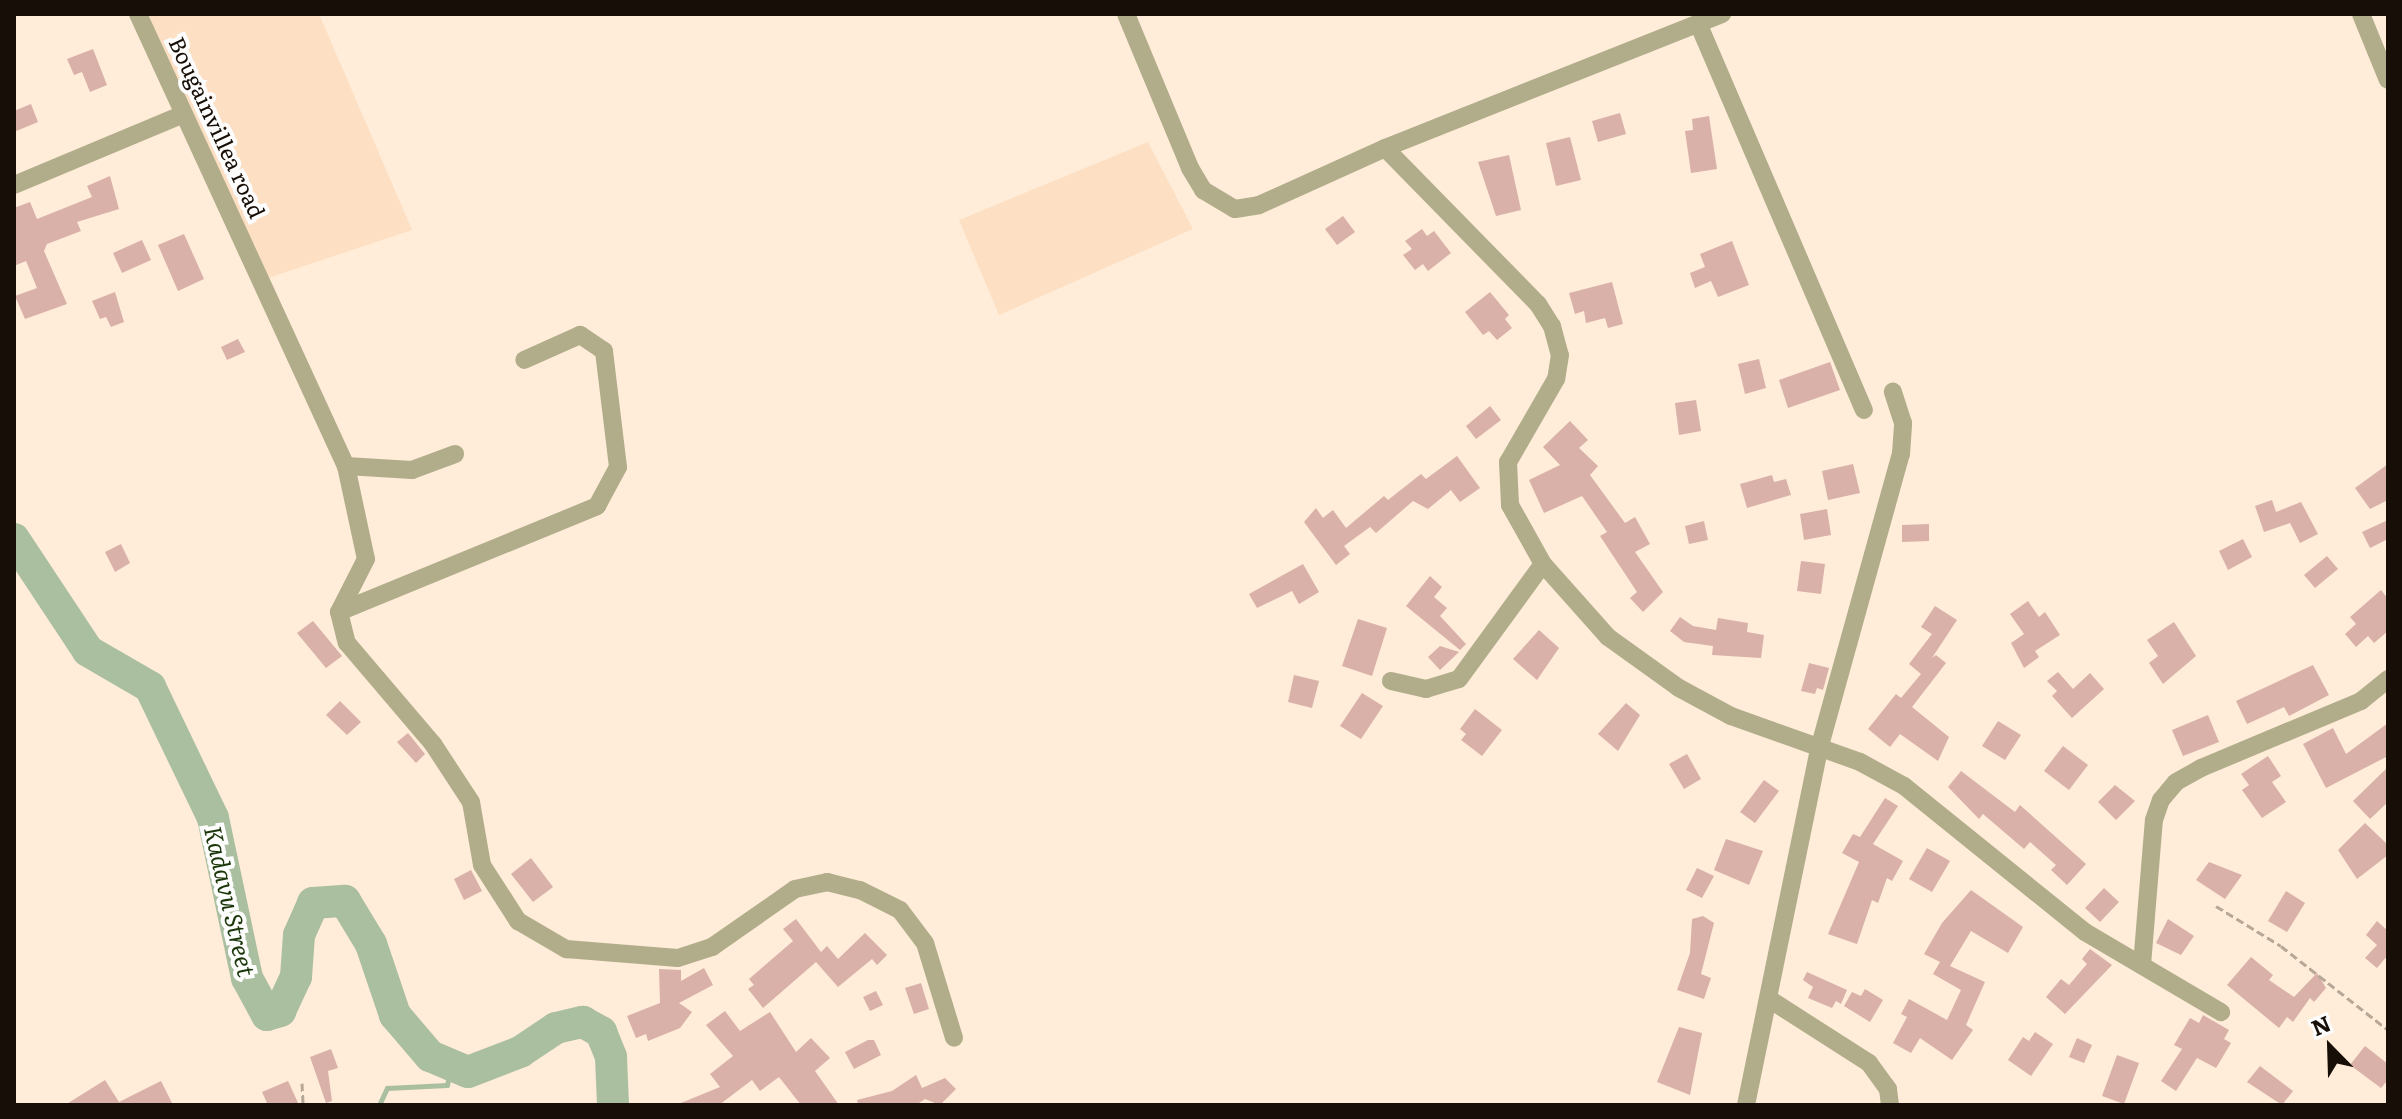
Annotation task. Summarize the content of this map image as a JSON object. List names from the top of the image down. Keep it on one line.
{"streets":{"street":["Bougainvillea road"]},"water":["Kadavu Street"],"north":"top left"}
